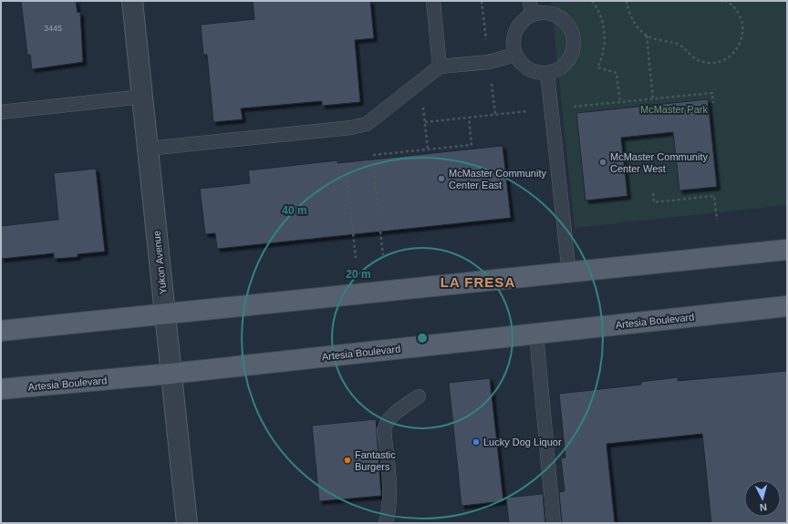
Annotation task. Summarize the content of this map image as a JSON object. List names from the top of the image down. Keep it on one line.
{"streets":{"main road":["Artesia Boulevard"],"street":["Yukon Avenue"]},"crossings":[["Yukon Avenue","Artesia Boulevard"]],"districts":["LA FRESA"],"parks":["McMaster Park"],"places":["McMaster Community Center West","McMaster Community Center East","Lucky Dog Liquor","Fantastic Burgers"],"house_numbers":["3445"],"north":"bottom","rings":["40 m","20 m"]}
